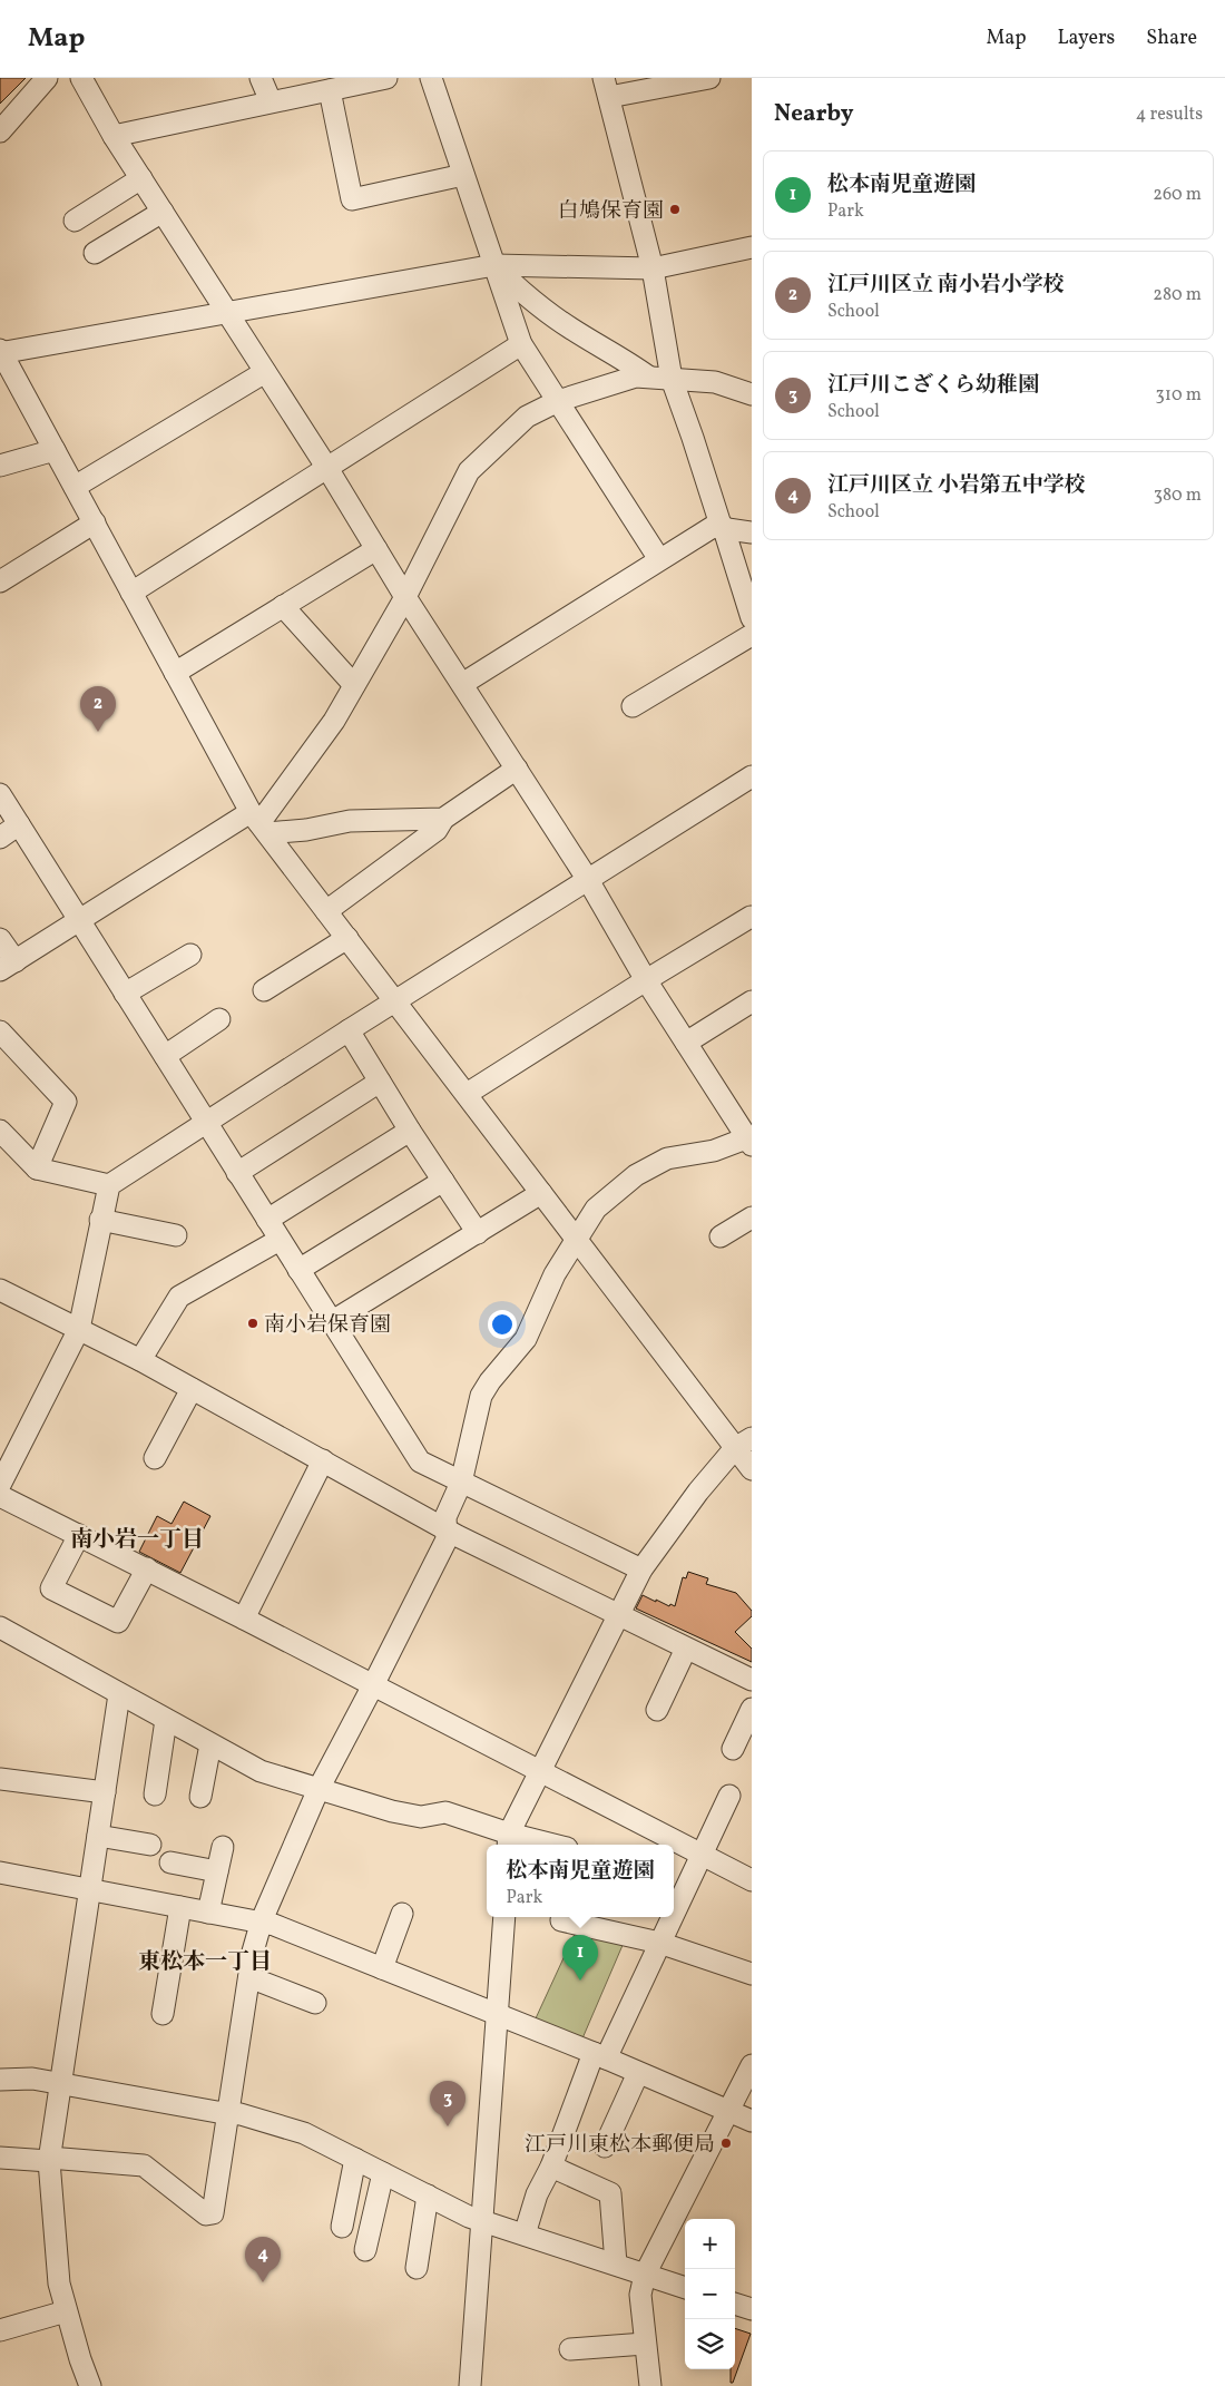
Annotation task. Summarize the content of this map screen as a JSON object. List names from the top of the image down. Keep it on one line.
{"districts":["南小岩一丁目","東松本一丁目"],"places":["白鳩保育園","南小岩保育園","江戸川東松本郵便局"],"page":{"header":"Map","nav":["Map","Layers","Share"],"heading":["Nearby","4 results"],"list":[{"mark":"1","name":"松本南児童遊園","note":"Park","value":"260 m"},{"mark":"2","name":"江戸川区立 南小岩小学校","note":"School","value":"280 m"},{"mark":"3","name":"江戸川こざくら幼稚園","note":"School","value":"310 m"},{"mark":"4","name":"江戸川区立 小岩第五中学校","note":"School","value":"380 m"}],"pins":["2","1","3","4"],"popup":["松本南児童遊園","Park"],"map_buttons":["+","−"]}}
